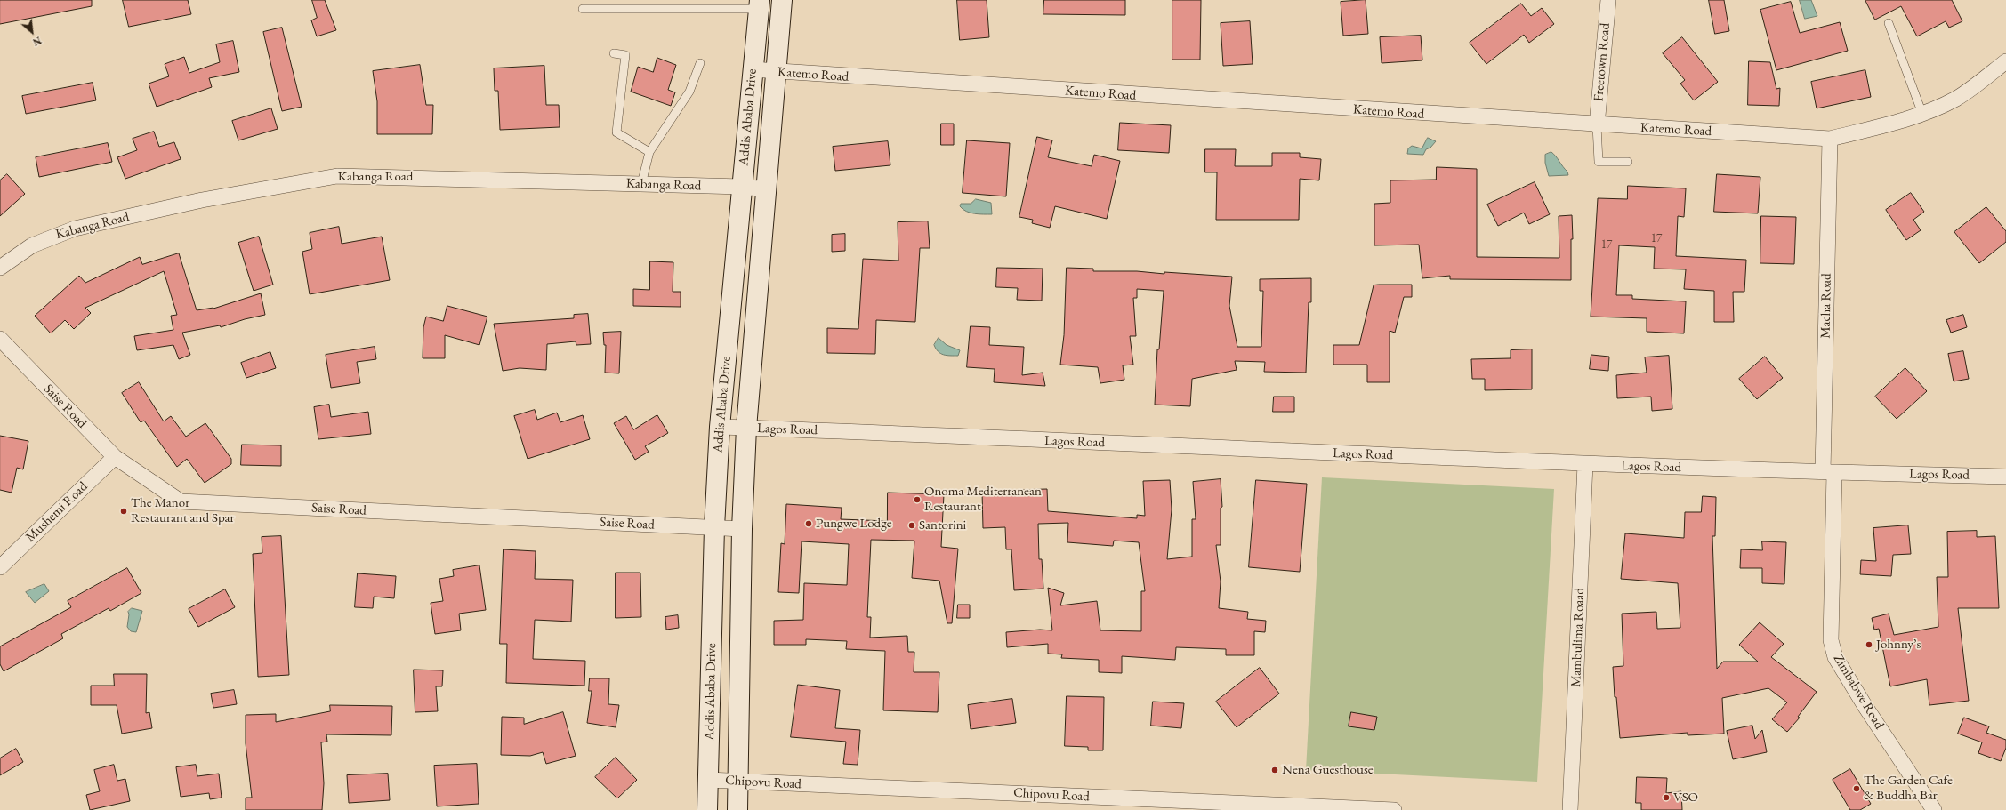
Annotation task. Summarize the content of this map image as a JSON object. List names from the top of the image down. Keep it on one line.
{"streets":{"main road":["Addis Ababa Drive"],"street":["Freetown Road","Katemo Road","Kabanga Road","Macha Road","Saise Road","Lagos Road","Mushemi Road","Mambulima Roaad","Zimbabwe Road","Chipovu Road"]},"crossings":[["Freetown Road","Katemo Road"],["Katemo Road","Addis Ababa Drive"],["Katemo Road","Macha Road"],["Addis Ababa Drive","Kabanga Road"],["Addis Ababa Drive","Saise Road"],["Addis Ababa Drive","Lagos Road"],["Addis Ababa Drive","Chipovu Road"],["Macha Road","Lagos Road"],["Macha Road","Zimbabwe Road"],["Saise Road","Mushemi Road"],["Lagos Road","Mambulima Roaad"],["Lagos Road","Zimbabwe Road"]],"places":["Onoma Mediterranean Restaurant","The Manor Restaurant and Spar","Pungwe Lodge","Santorini","Johnny’s","Nena Guesthouse","The Garden Cafe & Buddha Bar","VSO"],"house_numbers":["17","17"],"north":"bottom right"}
